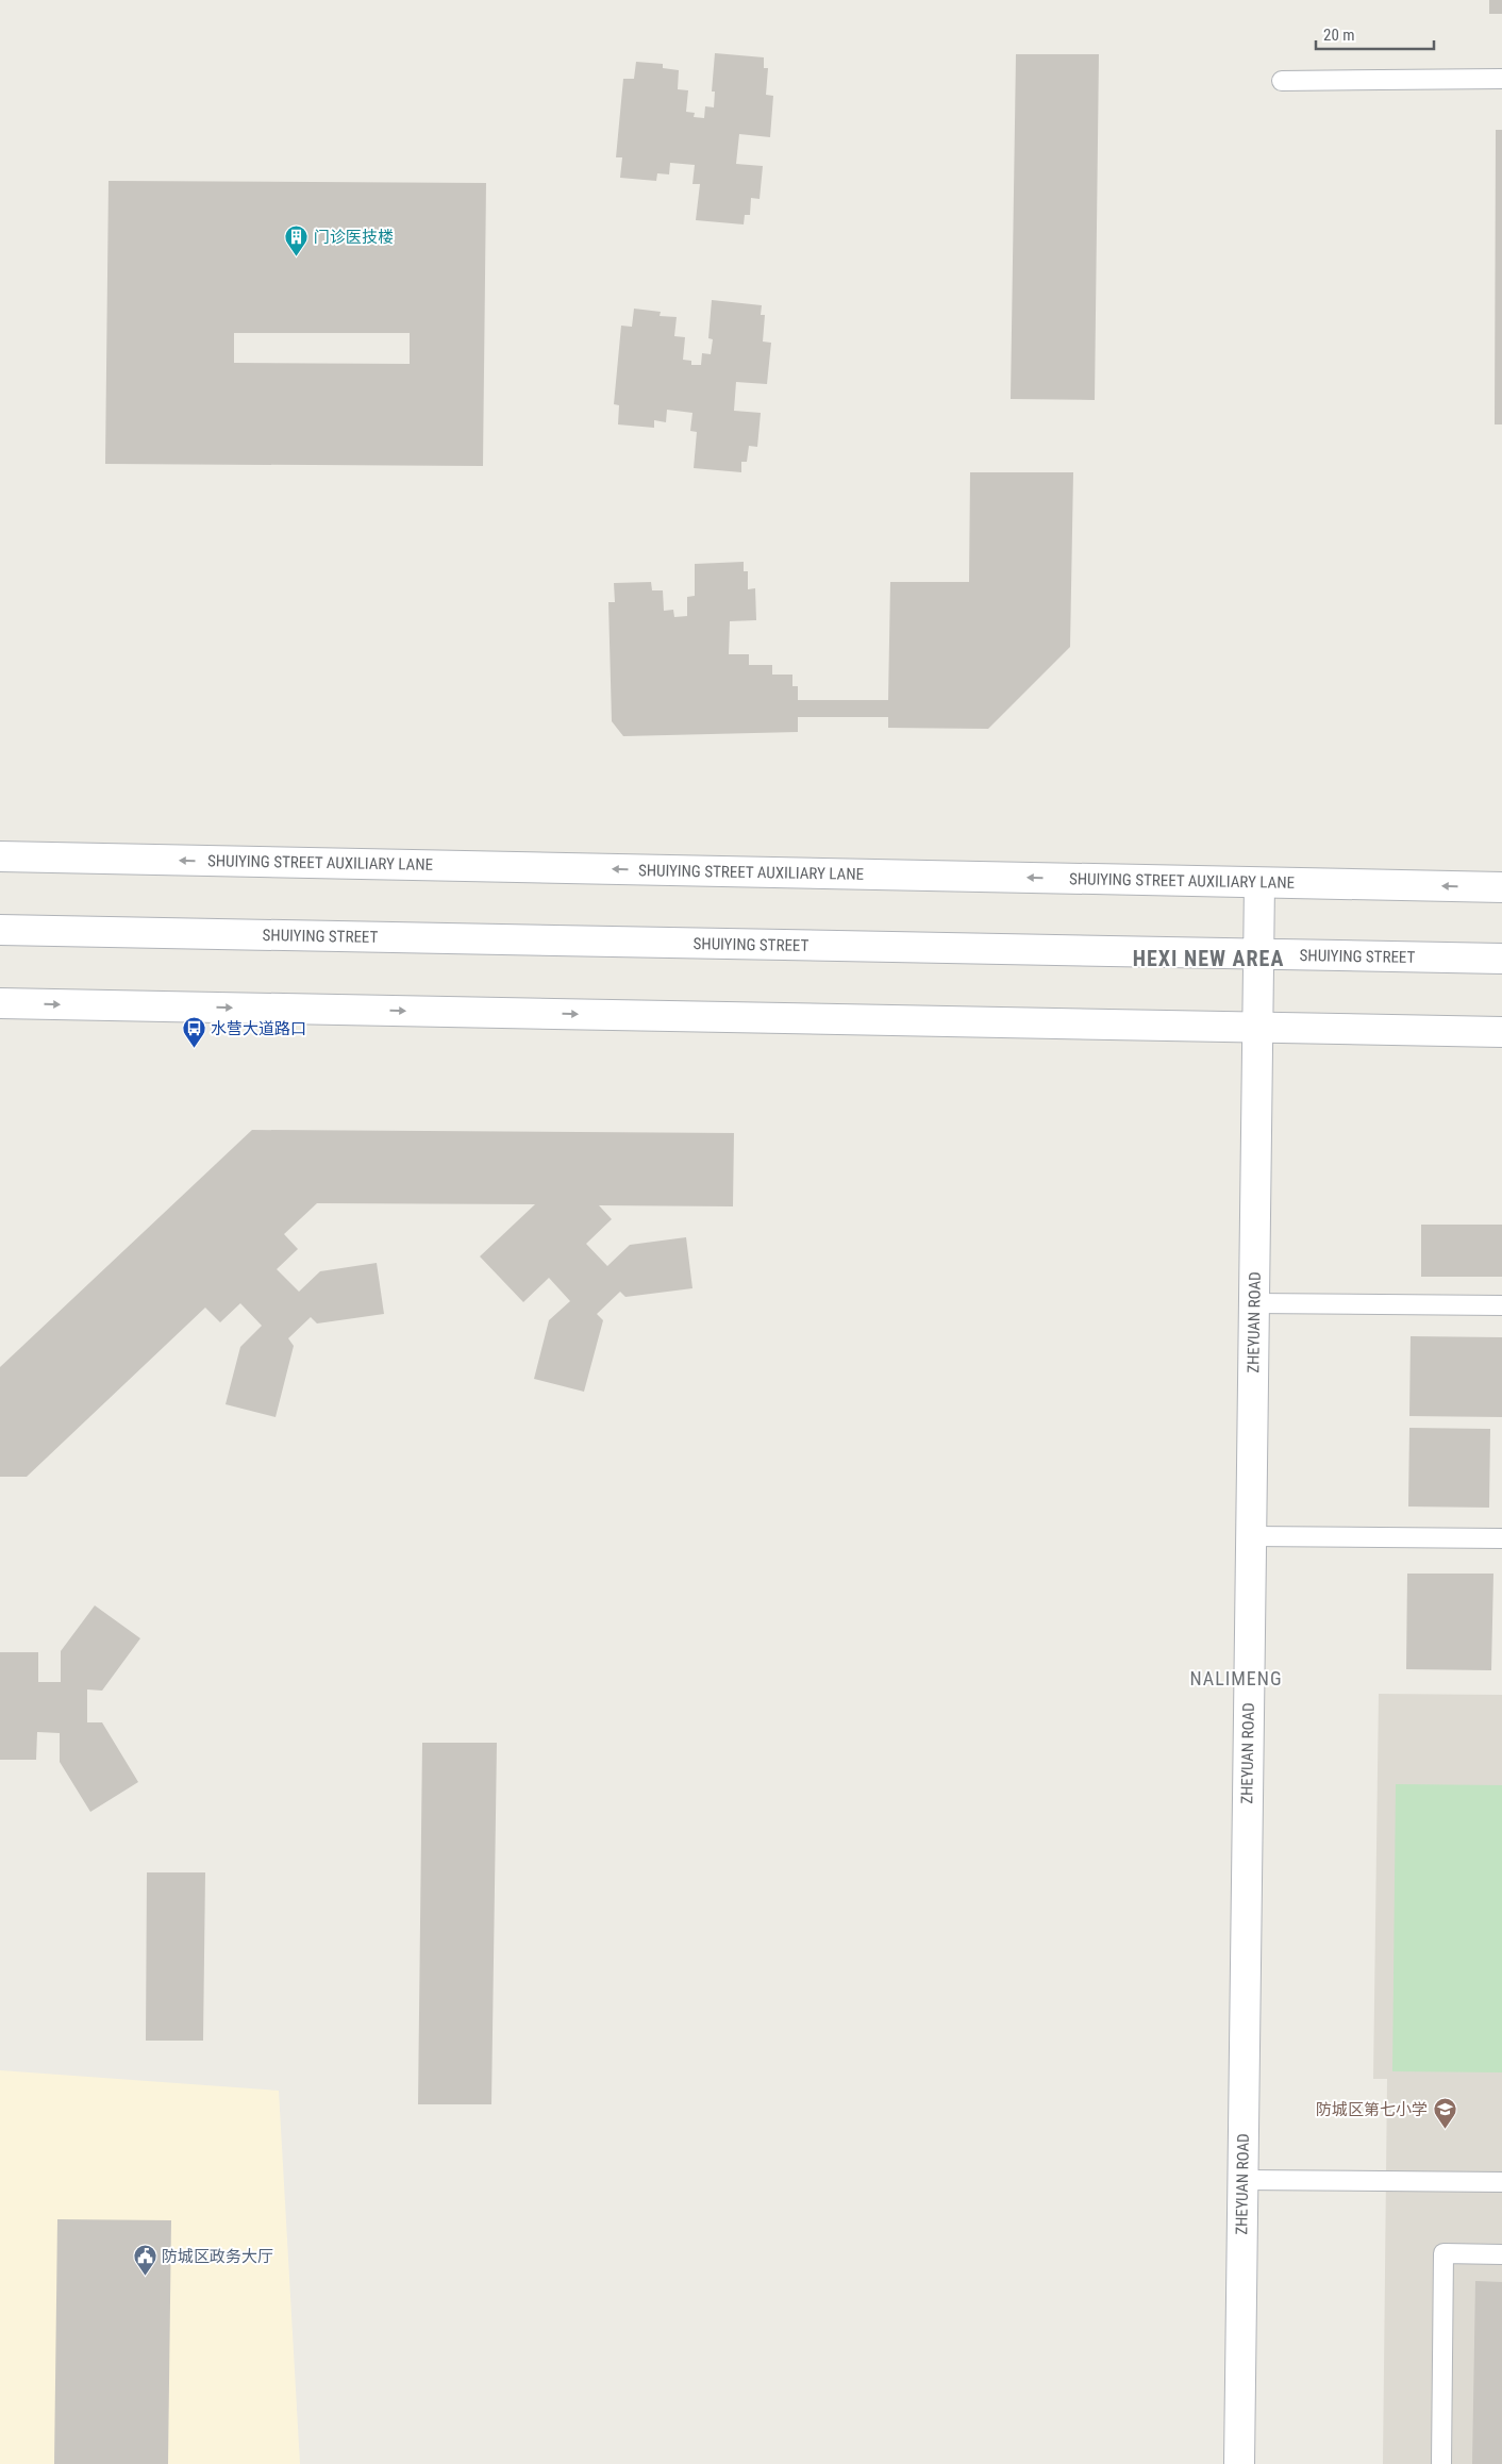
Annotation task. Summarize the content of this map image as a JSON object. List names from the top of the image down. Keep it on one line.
{"streets":{"street":["SHUIYING STREET AUXILIARY LANE","SHUIYING STREET","ZHEYUAN ROAD"]},"crossings":[["SHUIYING STREET AUXILIARY LANE","ZHEYUAN ROAD"],["SHUIYING STREET","ZHEYUAN ROAD"]],"districts":["HEXI NEW AREA","NALIMENG"],"places":{"building":["门诊医技楼"],"bus stop":["水营大道路口"],"school or university":["防城区第七小学"],"public building":["防城区政务大厅"]},"scale_bar":"20 m"}
